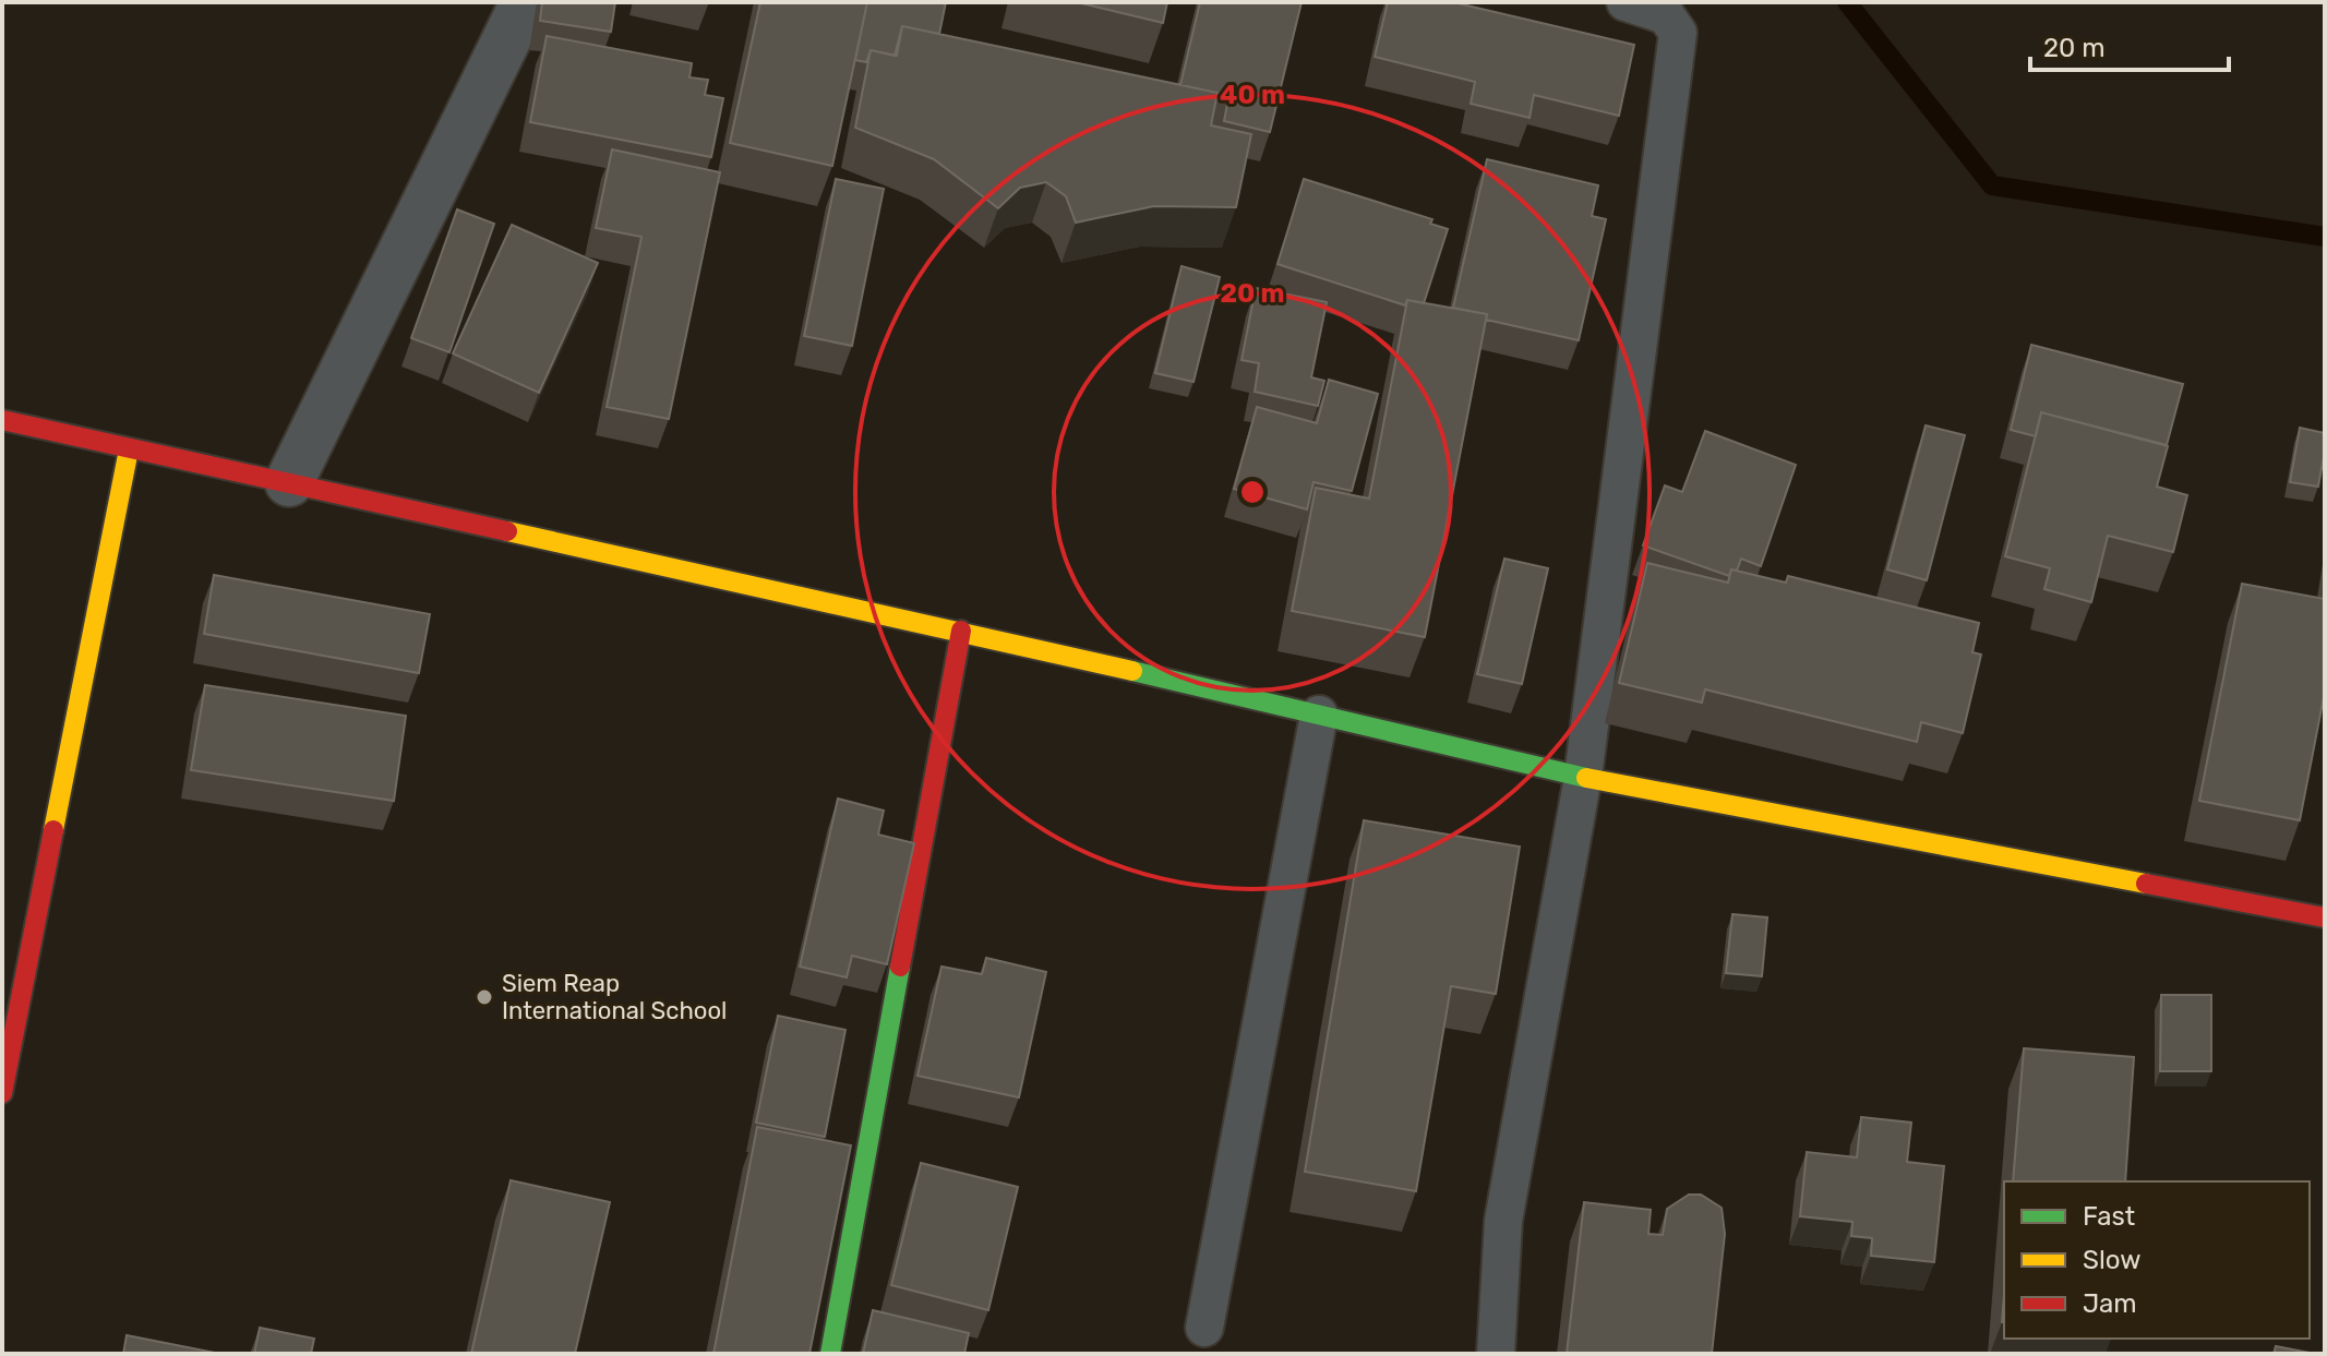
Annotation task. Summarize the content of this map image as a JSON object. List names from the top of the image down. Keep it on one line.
{"places":["Siem Reap International School"],"legend":["Fast","Slow","Jam"],"scale_bar":"20 m","rings":["40 m","20 m"]}
